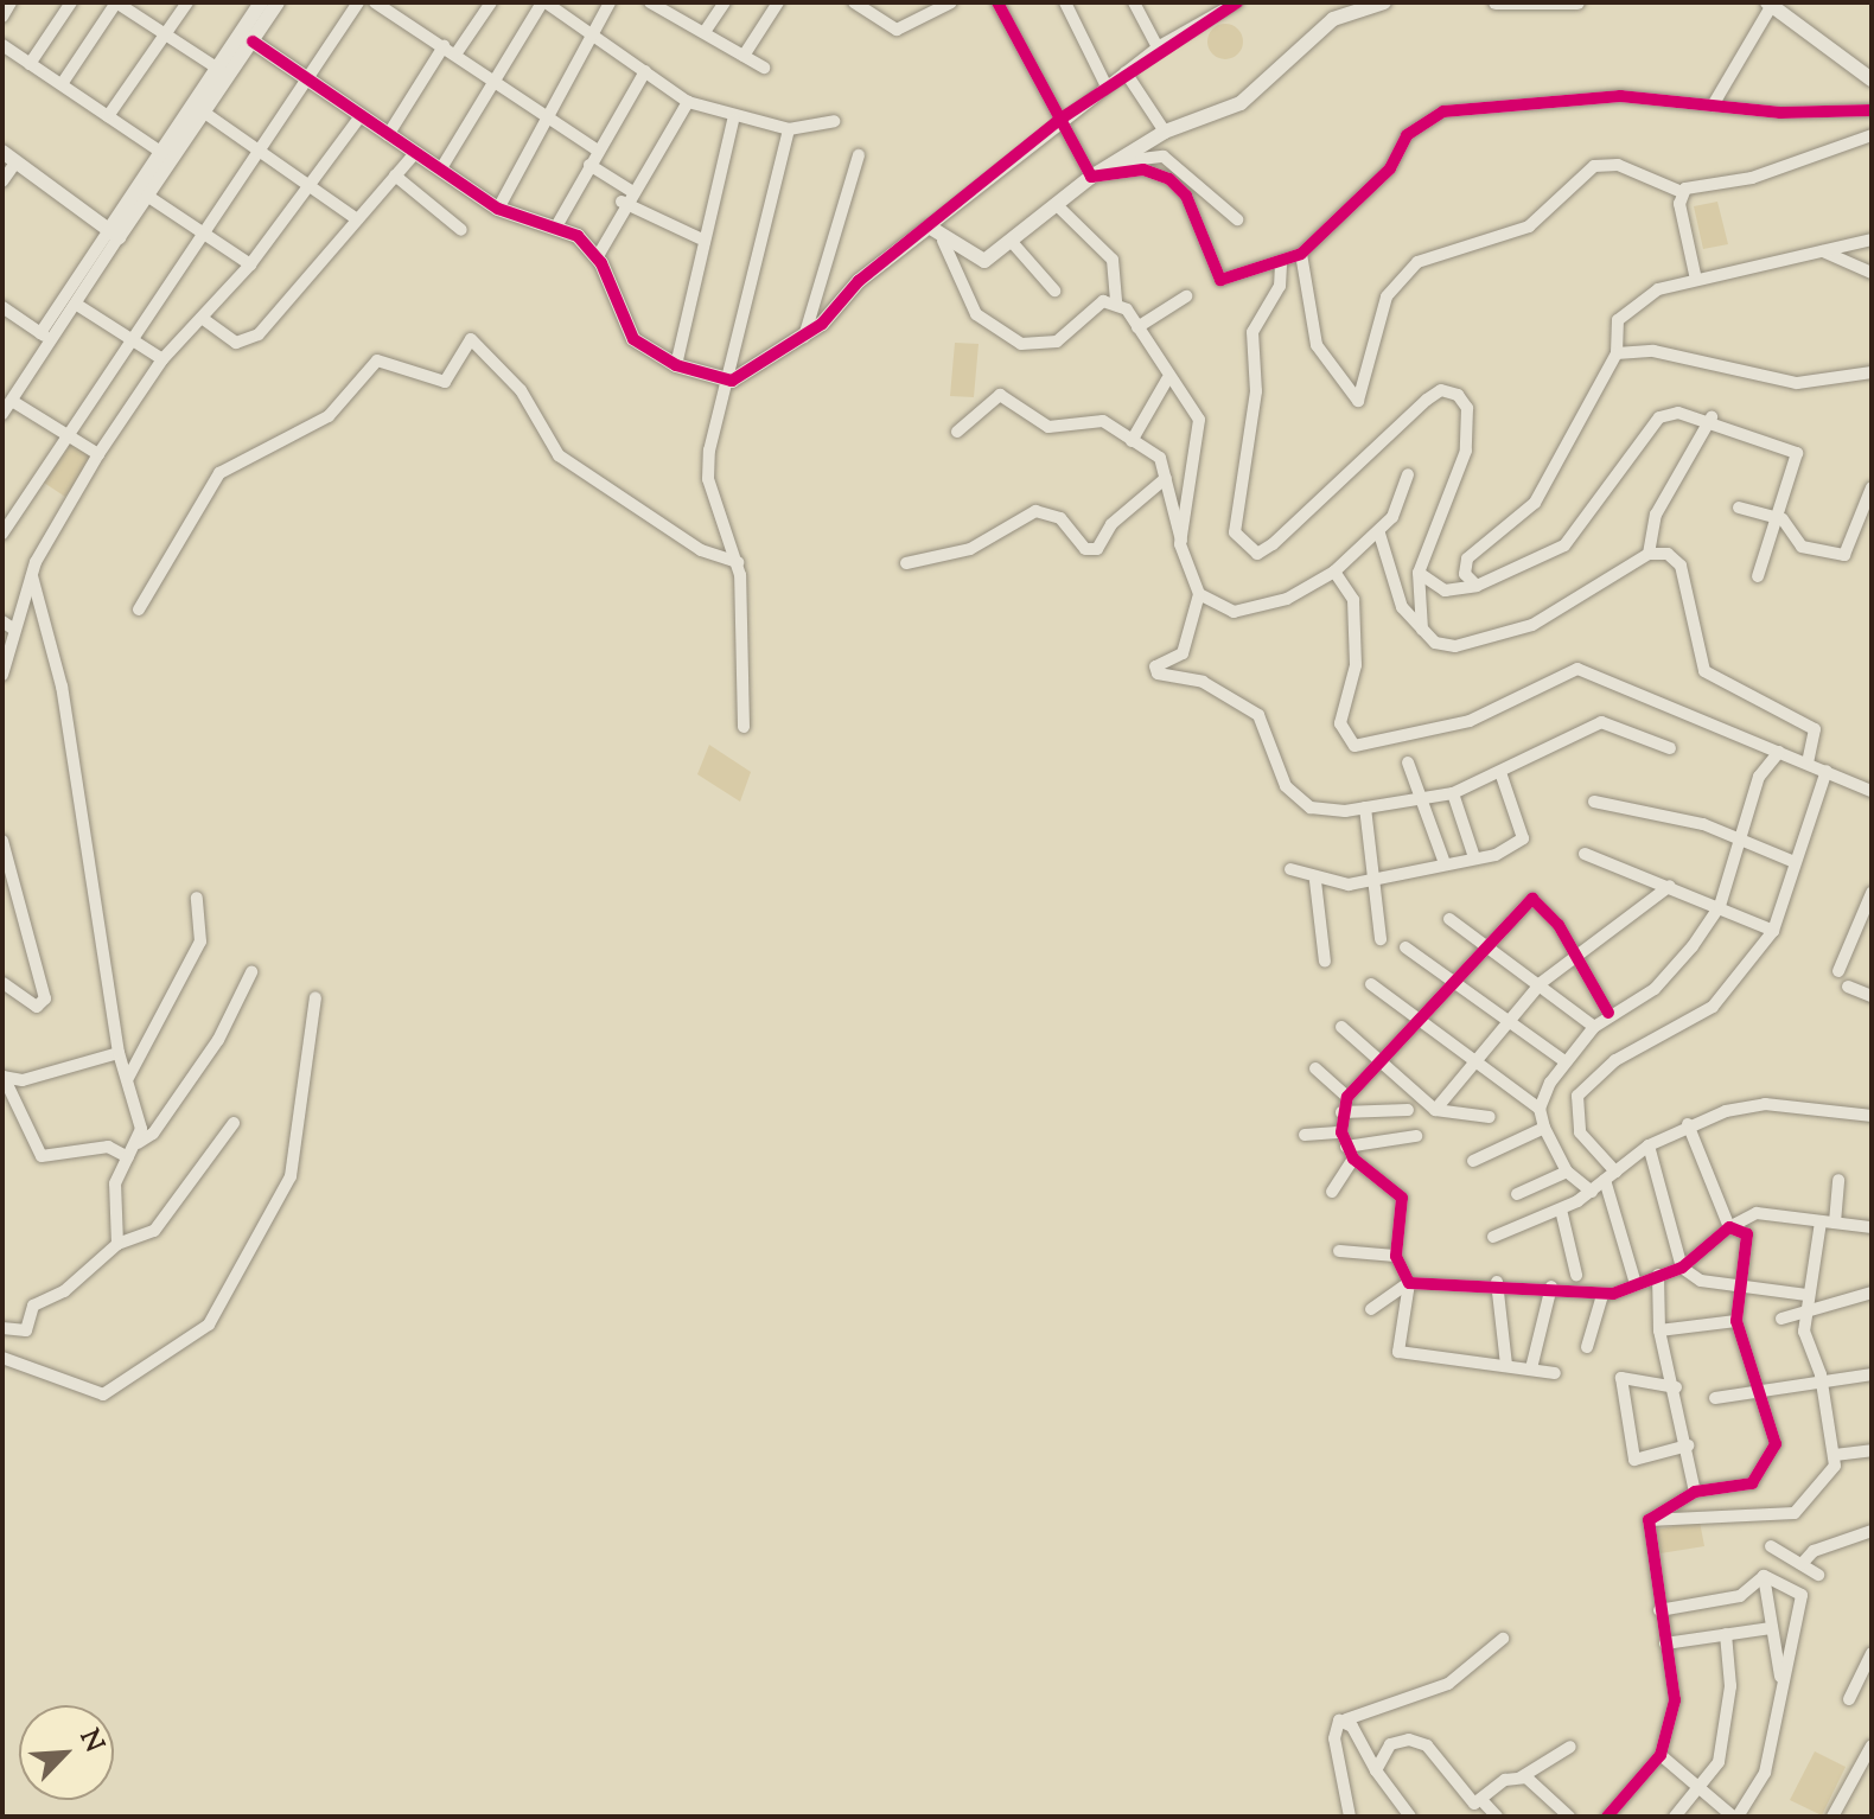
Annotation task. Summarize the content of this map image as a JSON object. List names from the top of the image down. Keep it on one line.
{"north":"top right"}
